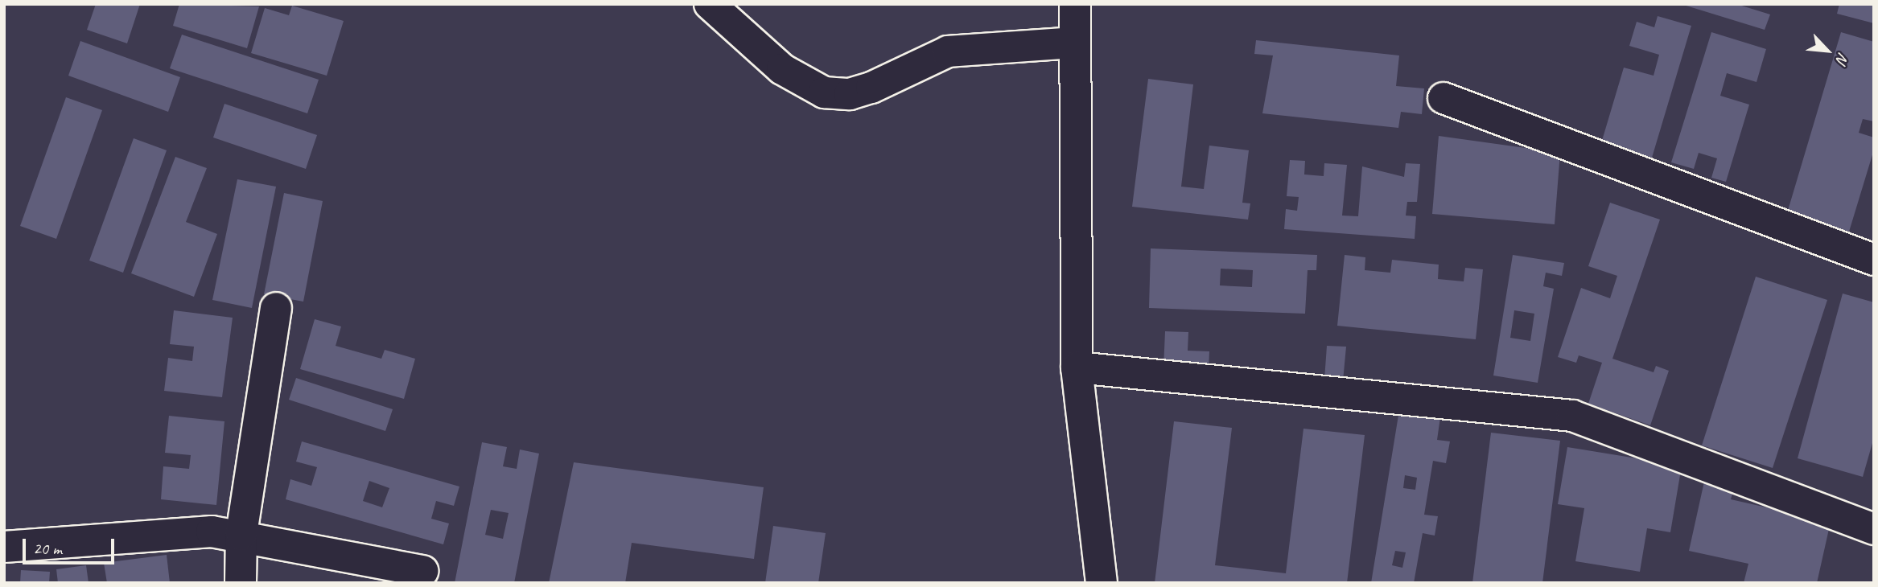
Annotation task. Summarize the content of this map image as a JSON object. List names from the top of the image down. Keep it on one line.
{"scale_bar":"20 m","north":"bottom right"}
